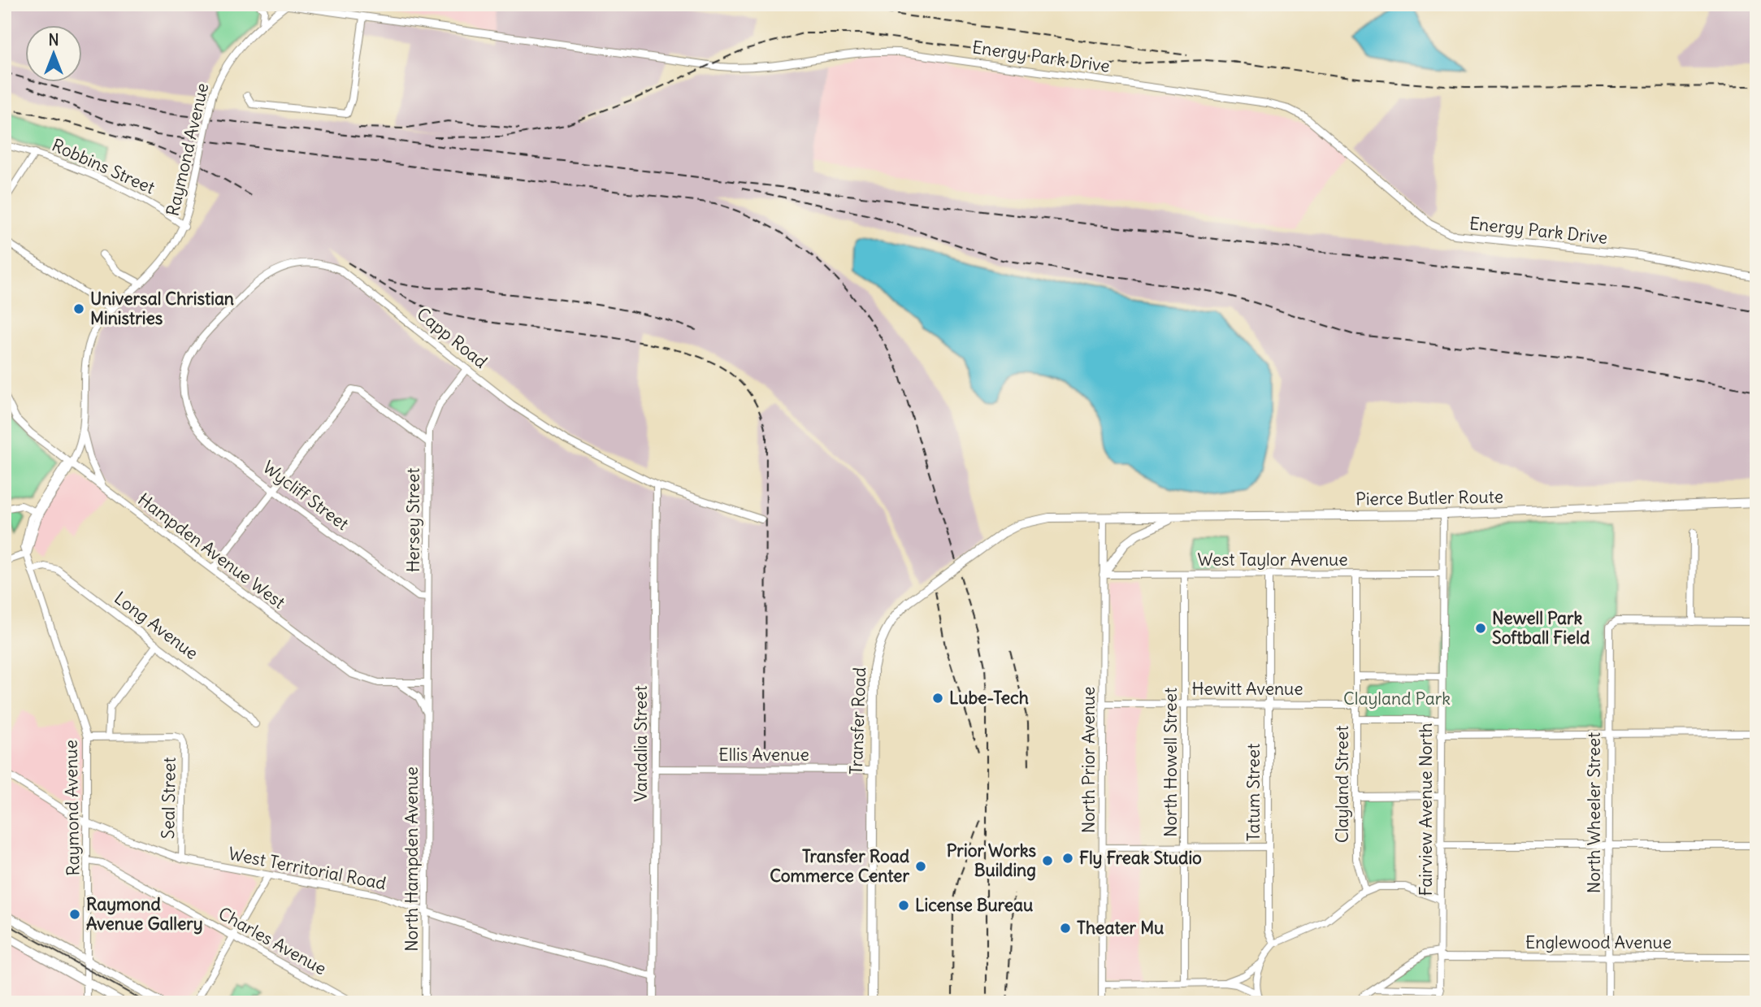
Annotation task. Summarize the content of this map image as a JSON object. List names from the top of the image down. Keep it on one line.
{"streets":{"main road":["Pierce Butler Route","Transfer Road"],"street":["Energy Park Drive","Raymond Avenue","Robbins Street","Capp Road","Wycliff Street","Hersey Street","Hampden Avenue West","West Taylor Avenue","Long Avenue","Hewitt Avenue","Vandalia Street","Ellis Avenue","North Prior Avenue","North Howell Street","Clayland Street","Tatum Street","Seal Street","Fairview Avenue North","North Wheeler Street","North Hampden Avenue","West Territorial Road","Charles Avenue","Englewood Avenue"]},"crossings":[["Energy Park Drive","Raymond Avenue"],["Raymond Avenue","Robbins Street"],["Raymond Avenue","Hampden Avenue West"],["Raymond Avenue","Long Avenue"],["Raymond Avenue","West Territorial Road"],["Raymond Avenue","Charles Avenue"],["Capp Road","Wycliff Street"],["Capp Road","Hersey Street"],["Capp Road","Vandalia Street"],["Wycliff Street","Hersey Street"],["Pierce Butler Route","Transfer Road"],["Pierce Butler Route","North Prior Avenue"],["Pierce Butler Route","Fairview Avenue North"],["Hersey Street","Hampden Avenue West"],["Hersey Street","North Hampden Avenue"],["Hampden Avenue West","North Hampden Avenue"],["West Taylor Avenue","North Prior Avenue"],["West Taylor Avenue","North Howell Street"],["West Taylor Avenue","Clayland Street"],["West Taylor Avenue","Tatum Street"],["West Taylor Avenue","Fairview Avenue North"],["Hewitt Avenue","North Prior Avenue"],["Hewitt Avenue","North Howell Street"],["Hewitt Avenue","Clayland Street"],["Hewitt Avenue","Tatum Street"],["Transfer Road","Ellis Avenue"],["Transfer Road","North Prior Avenue"],["Vandalia Street","Ellis Avenue"],["Vandalia Street","West Territorial Road"],["Seal Street","West Territorial Road"],["Fairview Avenue North","Englewood Avenue"],["North Wheeler Street","Englewood Avenue"],["North Hampden Avenue","West Territorial Road"]],"parks":["Clayland Park"],"places":["Universal Christian Ministries","Newell Park Softball Field","Lube-Tech","Fly Freak Studio","Prior Works Building","Transfer Road Commerce Center","License Bureau","Raymond Avenue Gallery","Theater Mu"],"north":"top"}
